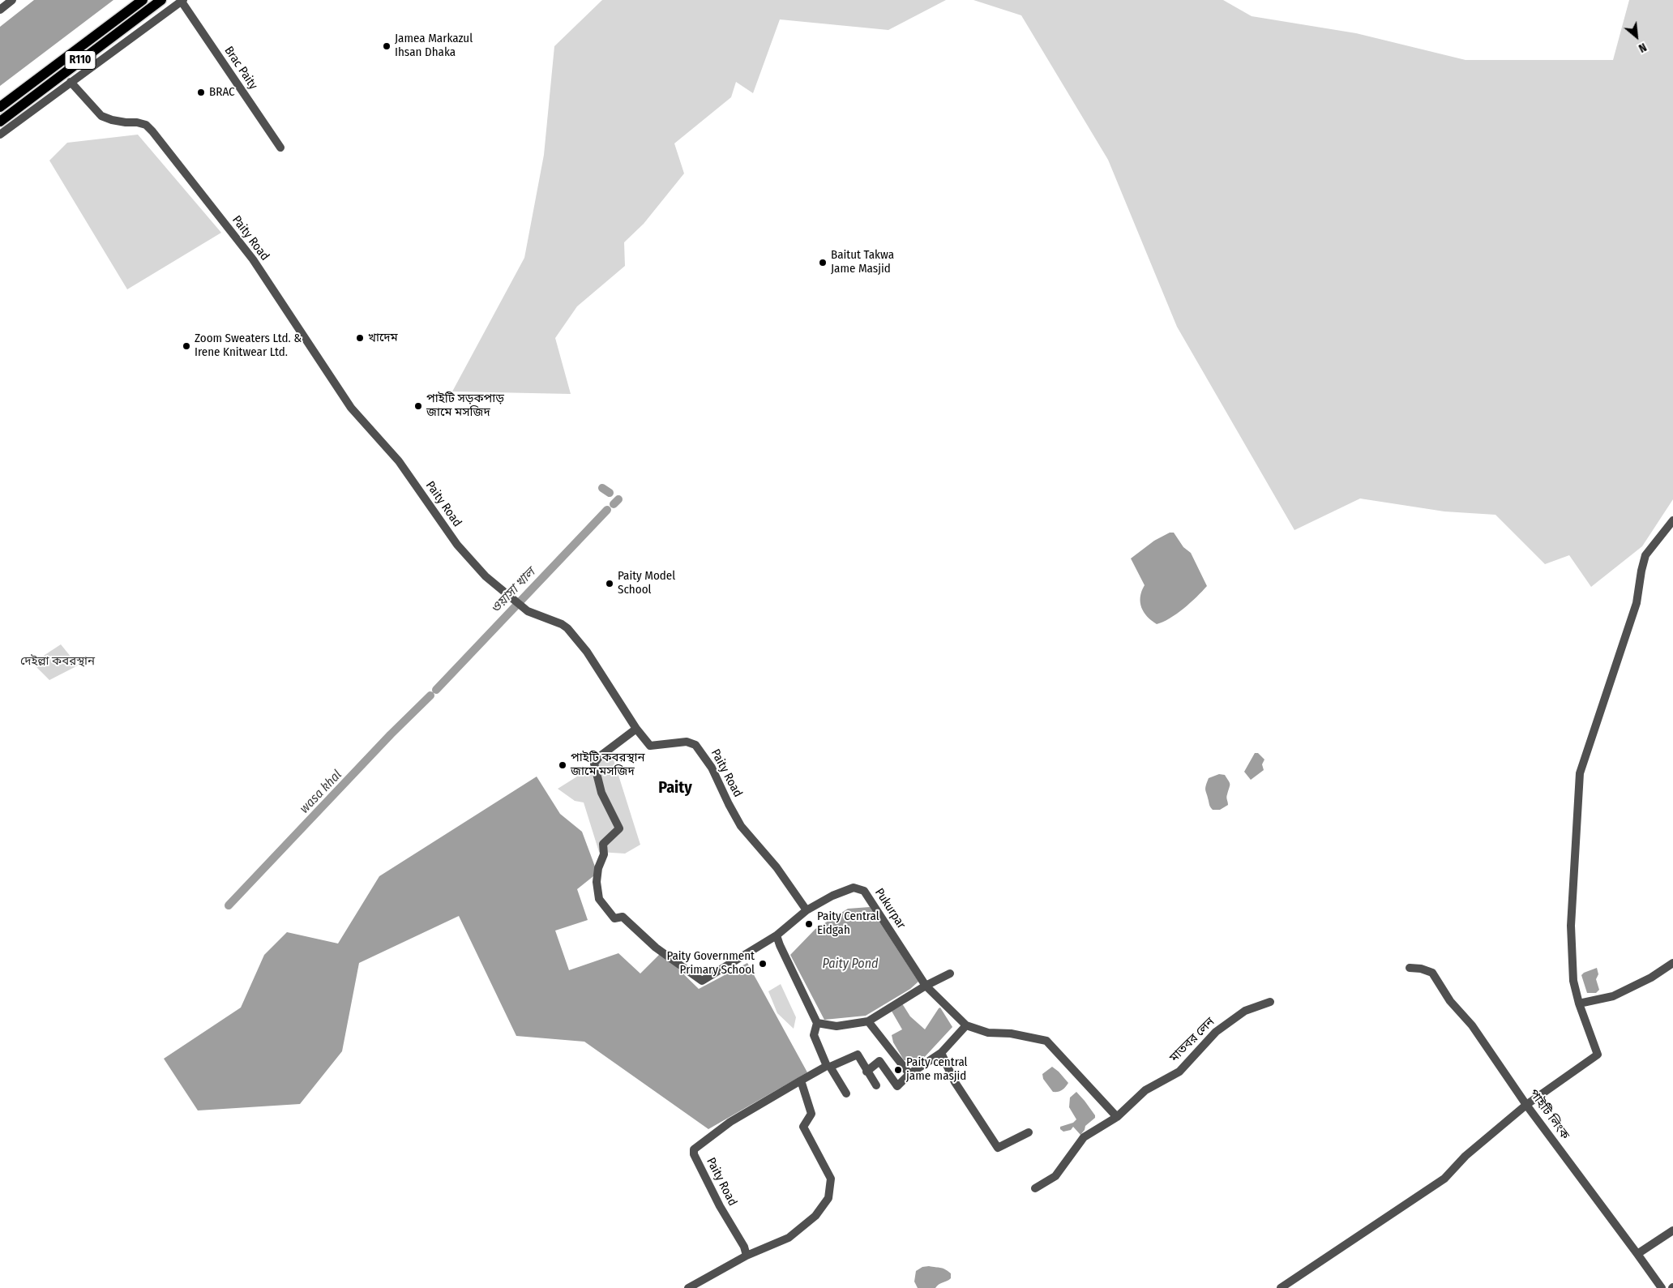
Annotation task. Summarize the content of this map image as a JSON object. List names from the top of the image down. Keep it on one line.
{"streets":{"main road":["R110"],"street":["Brac Paity","Paity Road","Pukurpar","মাতবর লেন","পাইটি লিংক"]},"crossings":[["Paity Road","Pukurpar"]],"districts":["Paity"],"water":["ওয়াসা খাল","wasa khal","Paity Pond"],"parks":["দেইল্লা কবরস্থান"],"places":["Jamea Markazul Ihsan Dhaka","BRAC","Baitut Takwa Jame Masjid","খাদেম","Zoom Sweaters Ltd. & Irene Knitwear Ltd.","পাইটি সড়কপাড় জামে মসজিদ","Paity Model School","পাইটি কবরস্থান জামে মসজিদ","Paity Central Eidgah","Paity Government Primary School","Paity central jame masjid"],"north":"bottom right"}
